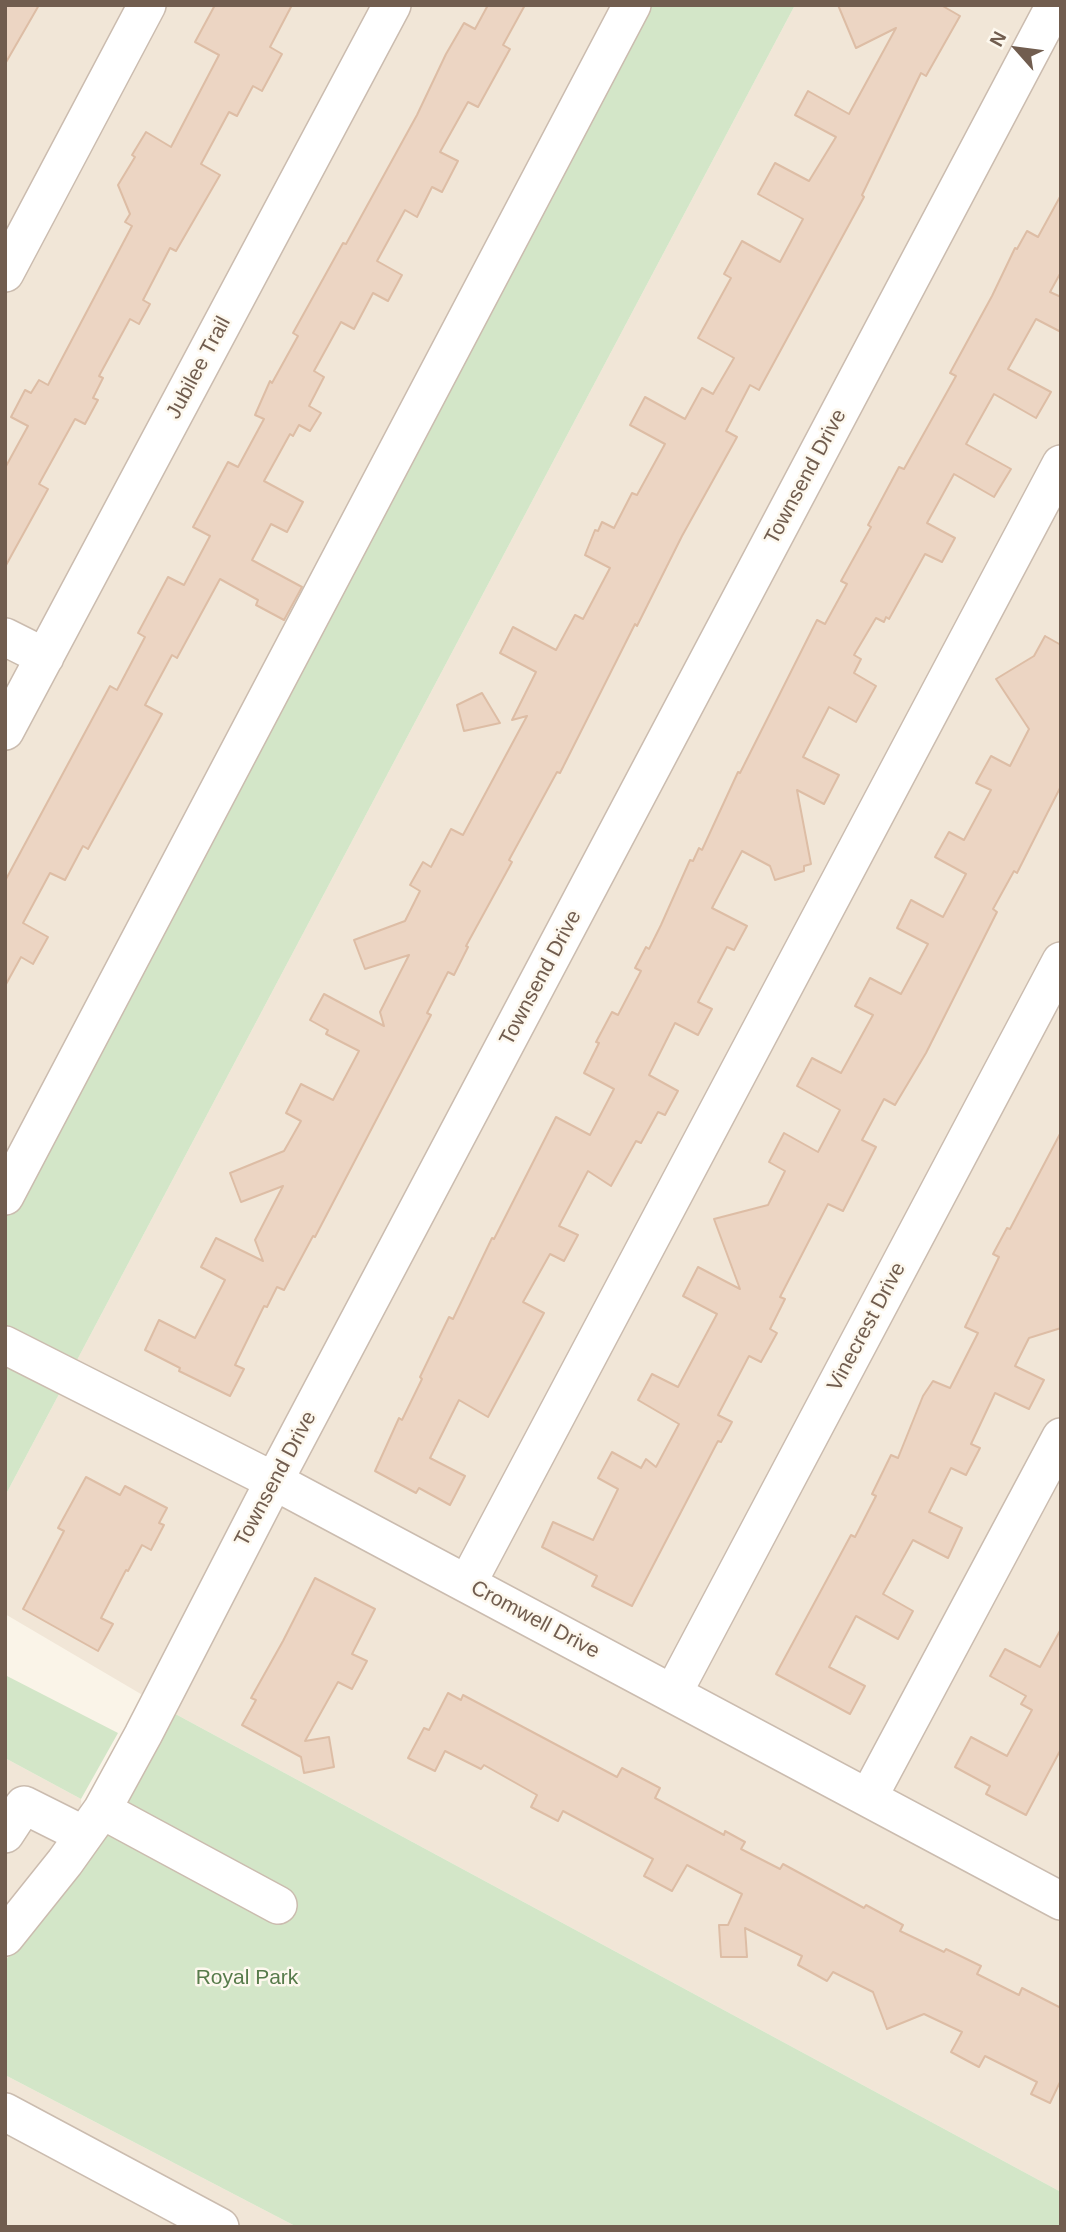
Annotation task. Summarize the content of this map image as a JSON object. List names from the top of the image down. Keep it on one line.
{"streets":{"street":["Jubilee Trail","Townsend Drive","Vinecrest Drive","Cromwell Drive"]},"crossings":[["Townsend Drive","Cromwell Drive"],["Vinecrest Drive","Cromwell Drive"]],"parks":["Royal Park"],"north":"top left"}
